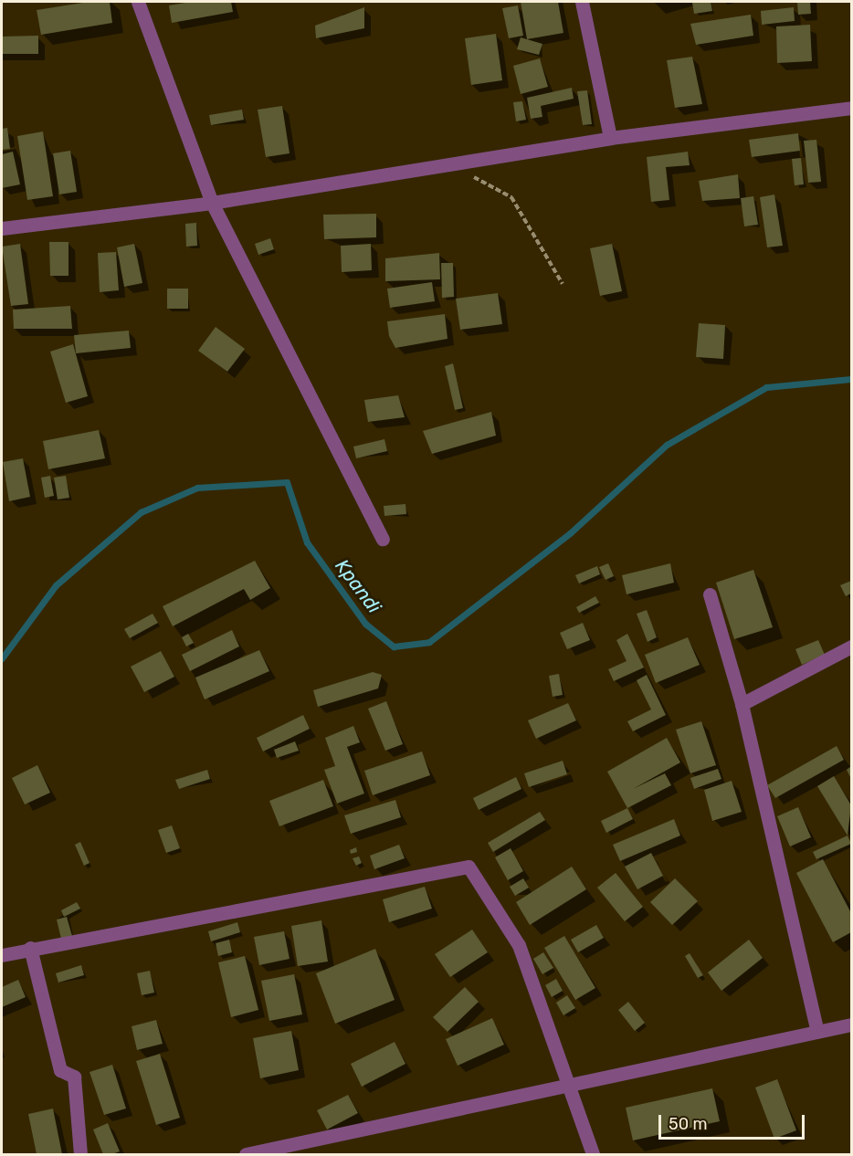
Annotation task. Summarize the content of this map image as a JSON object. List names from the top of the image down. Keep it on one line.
{"water":["Kpandi"],"scale_bar":"50 m"}
